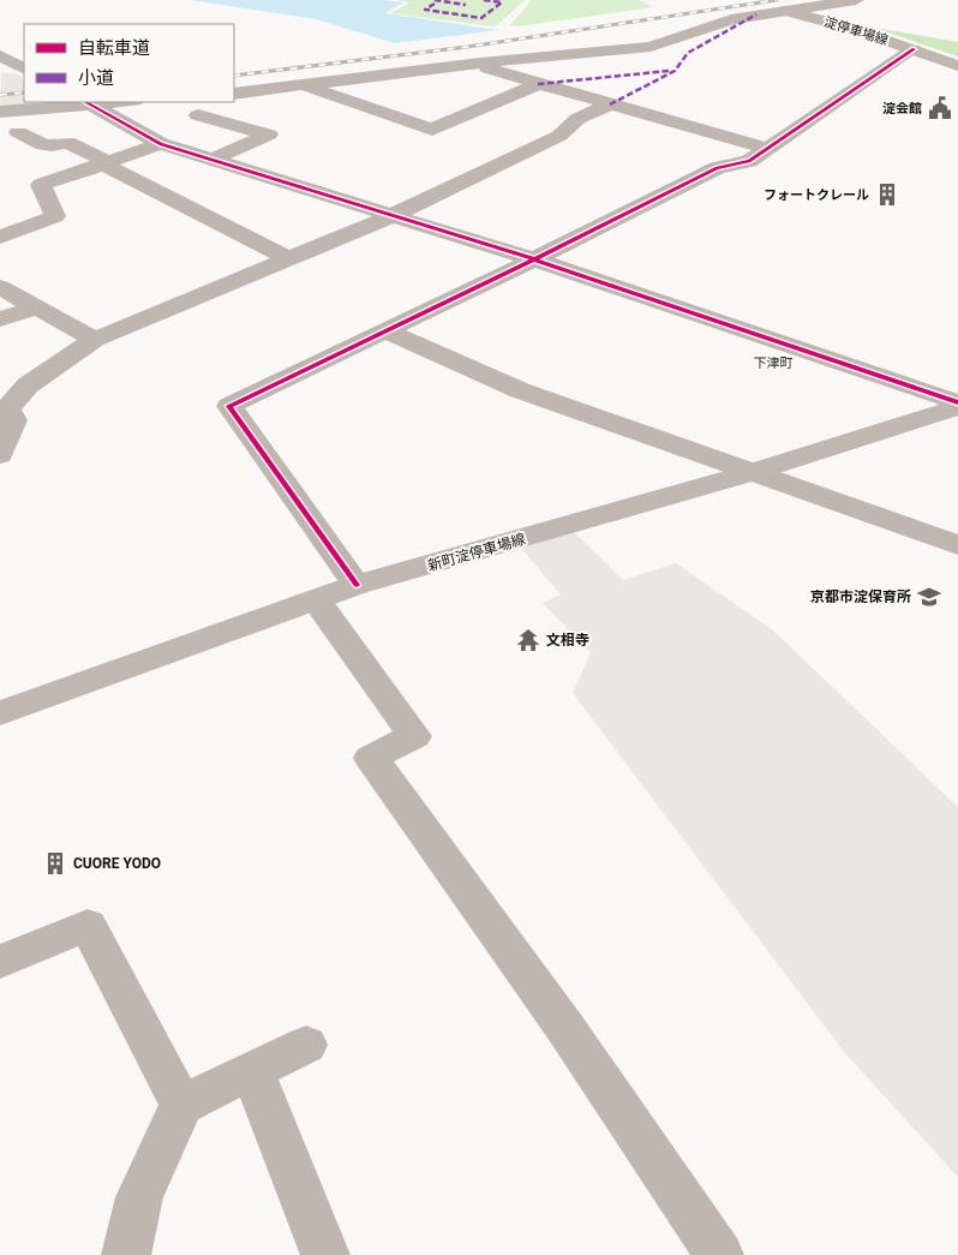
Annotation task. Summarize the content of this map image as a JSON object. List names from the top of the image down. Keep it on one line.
{"streets":{"main road":["淀停車場線","新町淀停車場線"]},"districts":["下津町"],"places":{"public building":["淀会館"],"building":["フォートクレール","CUORE YODO"],"school or university":["京都市淀保育所"],"temple":["文相寺"]},"legend":["自転車道","小道"]}
